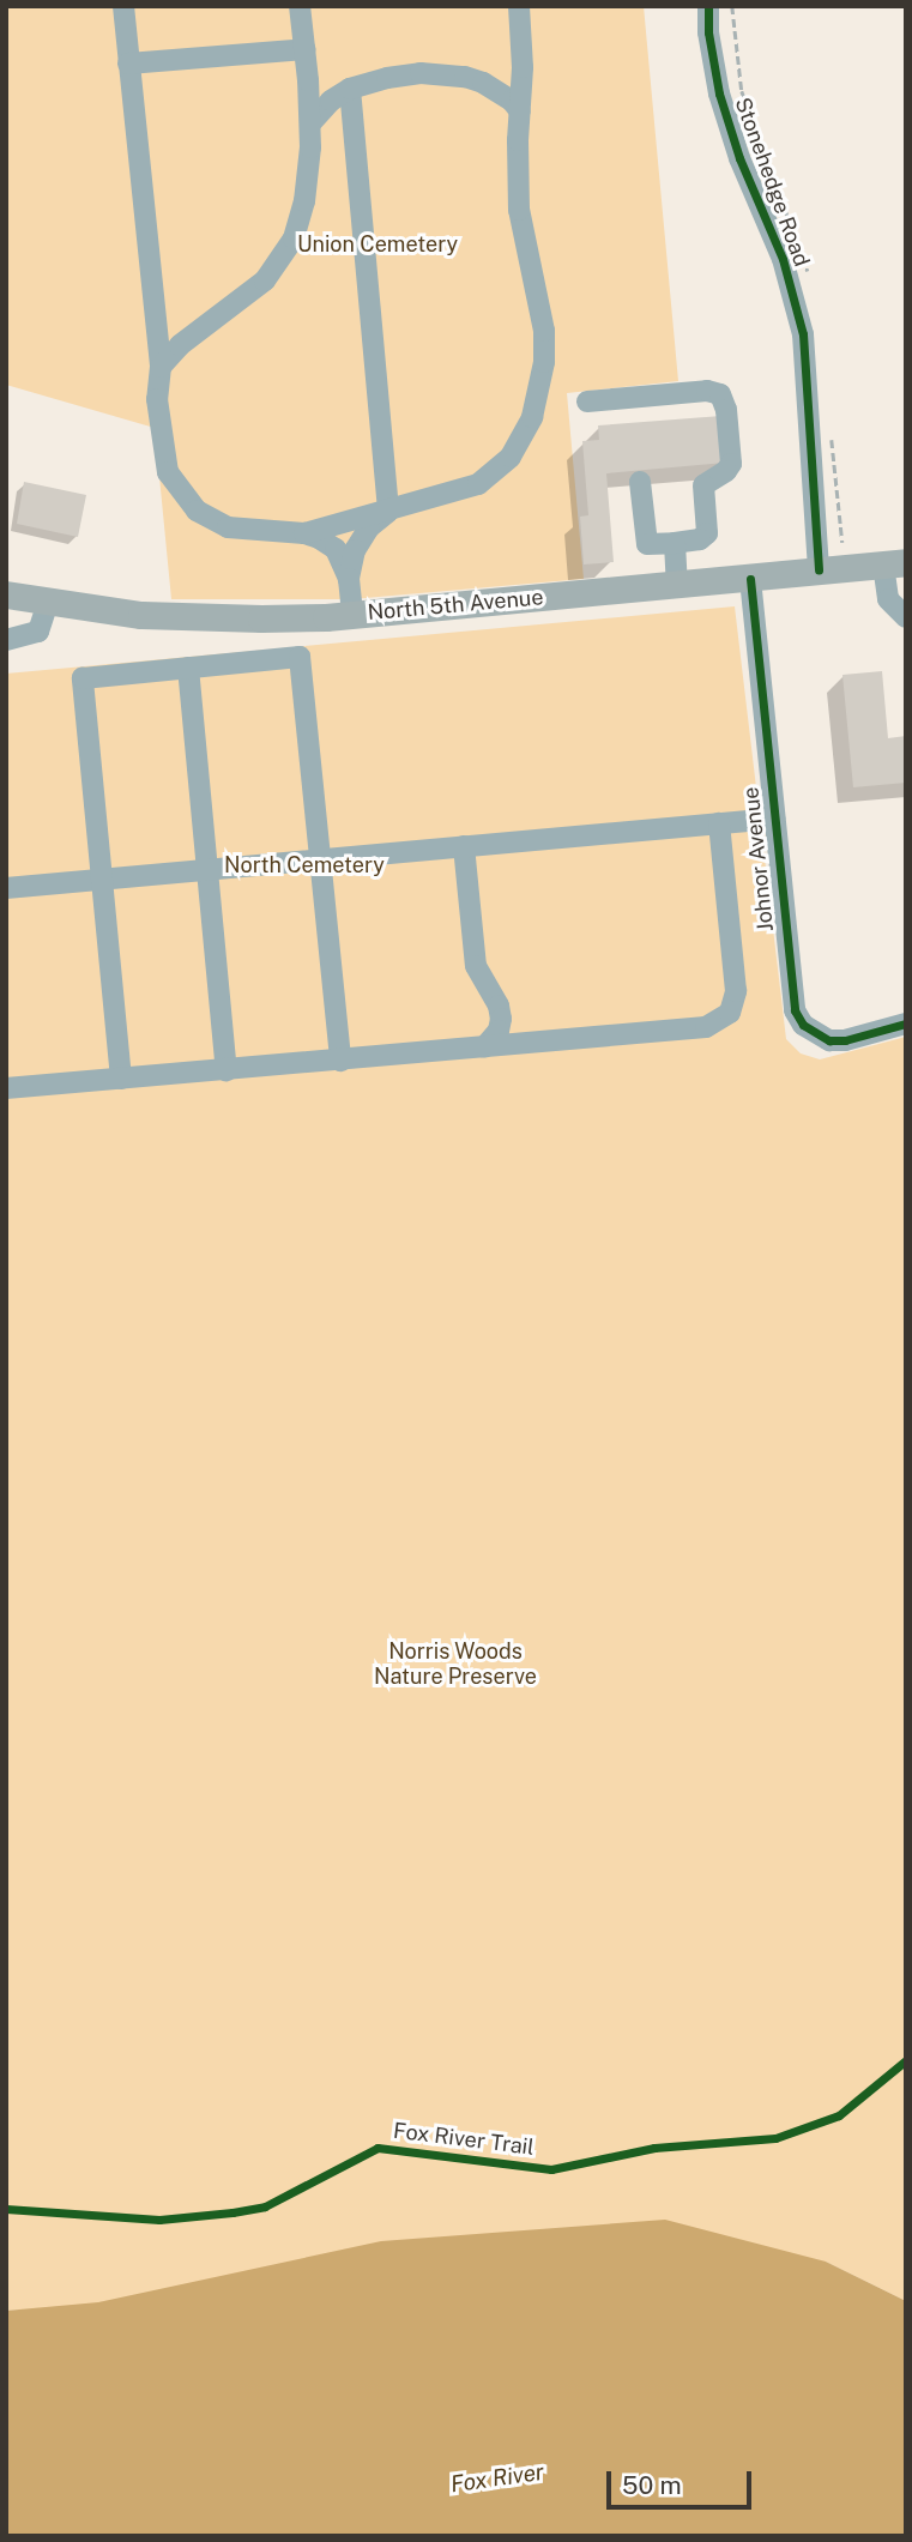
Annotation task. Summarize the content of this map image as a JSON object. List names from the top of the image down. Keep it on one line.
{"streets":{"main road":["North 5th Avenue"],"street":["Stonehedge Road","Johnor Avenue"],"cycle path":["Fox River Trail"]},"crossings":[["Stonehedge Road","North 5th Avenue"],["North 5th Avenue","Johnor Avenue"]],"water":["Fox River"],"parks":["Union Cemetery","North Cemetery","Norris Woods Nature Preserve"],"scale_bar":"50 m"}
